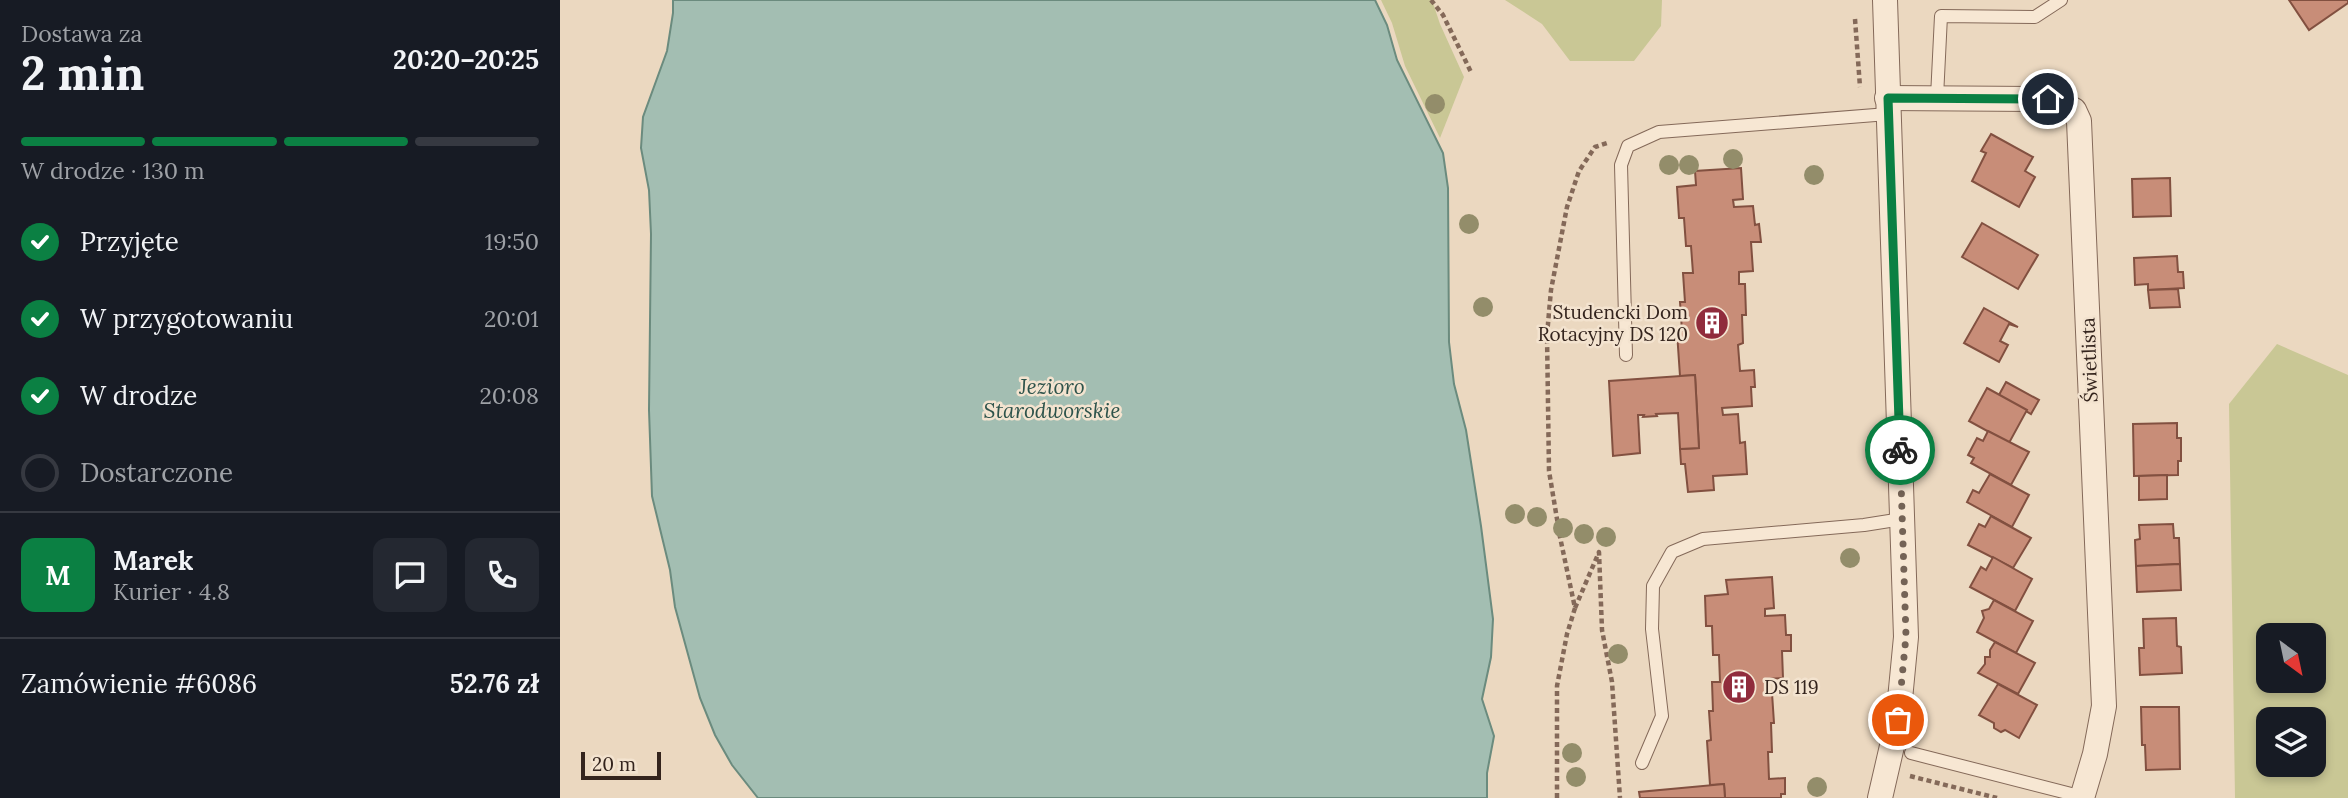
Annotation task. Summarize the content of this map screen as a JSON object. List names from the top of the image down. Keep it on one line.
{"streets":{"street":["Świetlista"]},"water":["Jezioro Starodworskie"],"places":{"building":["Studencki Dom Rotacyjny DS 120","DS 119"]},"scale_bar":"20 m","north":"bottom right","page":{"heading":["2 min","Dostawa za","20:20–20:25"],"panel":["Marek","Kurier · 4.8","Zamówienie #6086","52.76 zł"],"bar":"W drodze · 130 m","list":[["Przyjęte","19:50"],["W przygotowaniu","20:01"],["W drodze","20:08"],"Dostarczone"],"round":"M","scale":"20 m"}}
